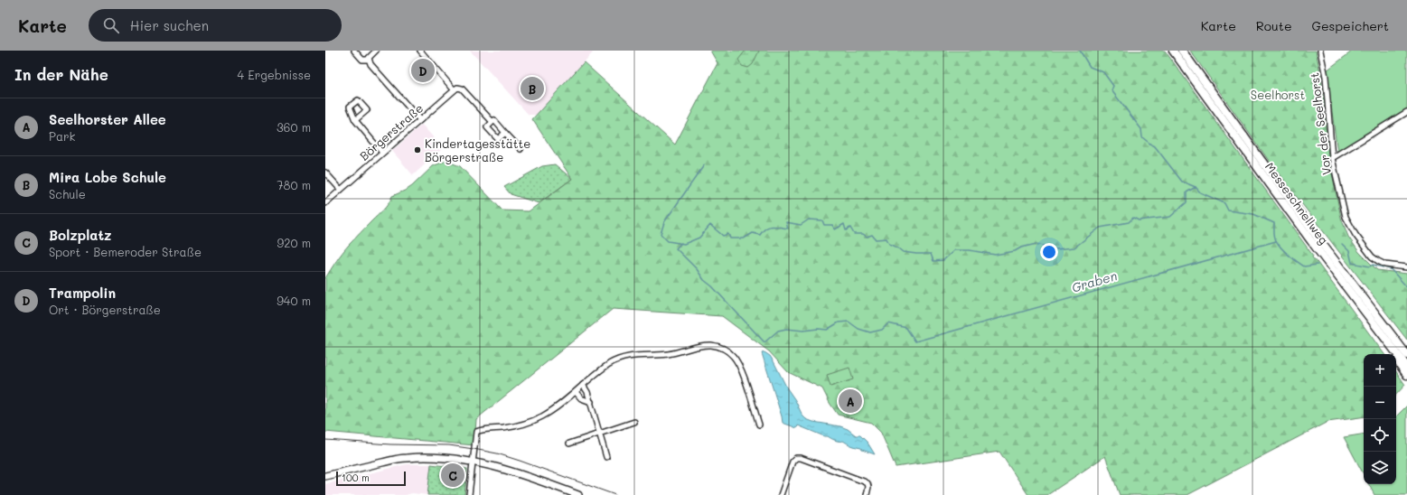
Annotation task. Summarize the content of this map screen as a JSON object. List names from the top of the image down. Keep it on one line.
{"streets":{"highway":["Messeschnellweg"],"street":["Vor der Seelhorst","Börgerstraße"]},"water":["Graben"],"parks":["Seelhorst"],"places":["Kindertagesstätte Börgerstraße"],"scale_bar":"100 m","page":{"header":"Karte","search":"Hier suchen","nav":["Karte","Route","Gespeichert"],"heading":["In der Nähe","4 Ergebnisse"],"pins":["D","B","A","C"],"list":[{"mark":"A","name":"Seelhorster Allee","note":"Park","value":"360 m"},{"mark":"B","name":"Mira Lobe Schule","note":"Schule","value":"780 m"},{"mark":"C","name":"Bolzplatz","note":"Sport · Bemeroder Straße","value":"920 m"},{"mark":"D","name":"Trampolin","note":"Ort · Börgerstraße","value":"940 m"}],"map_buttons":["+","−"],"scale":"100 m"}}
